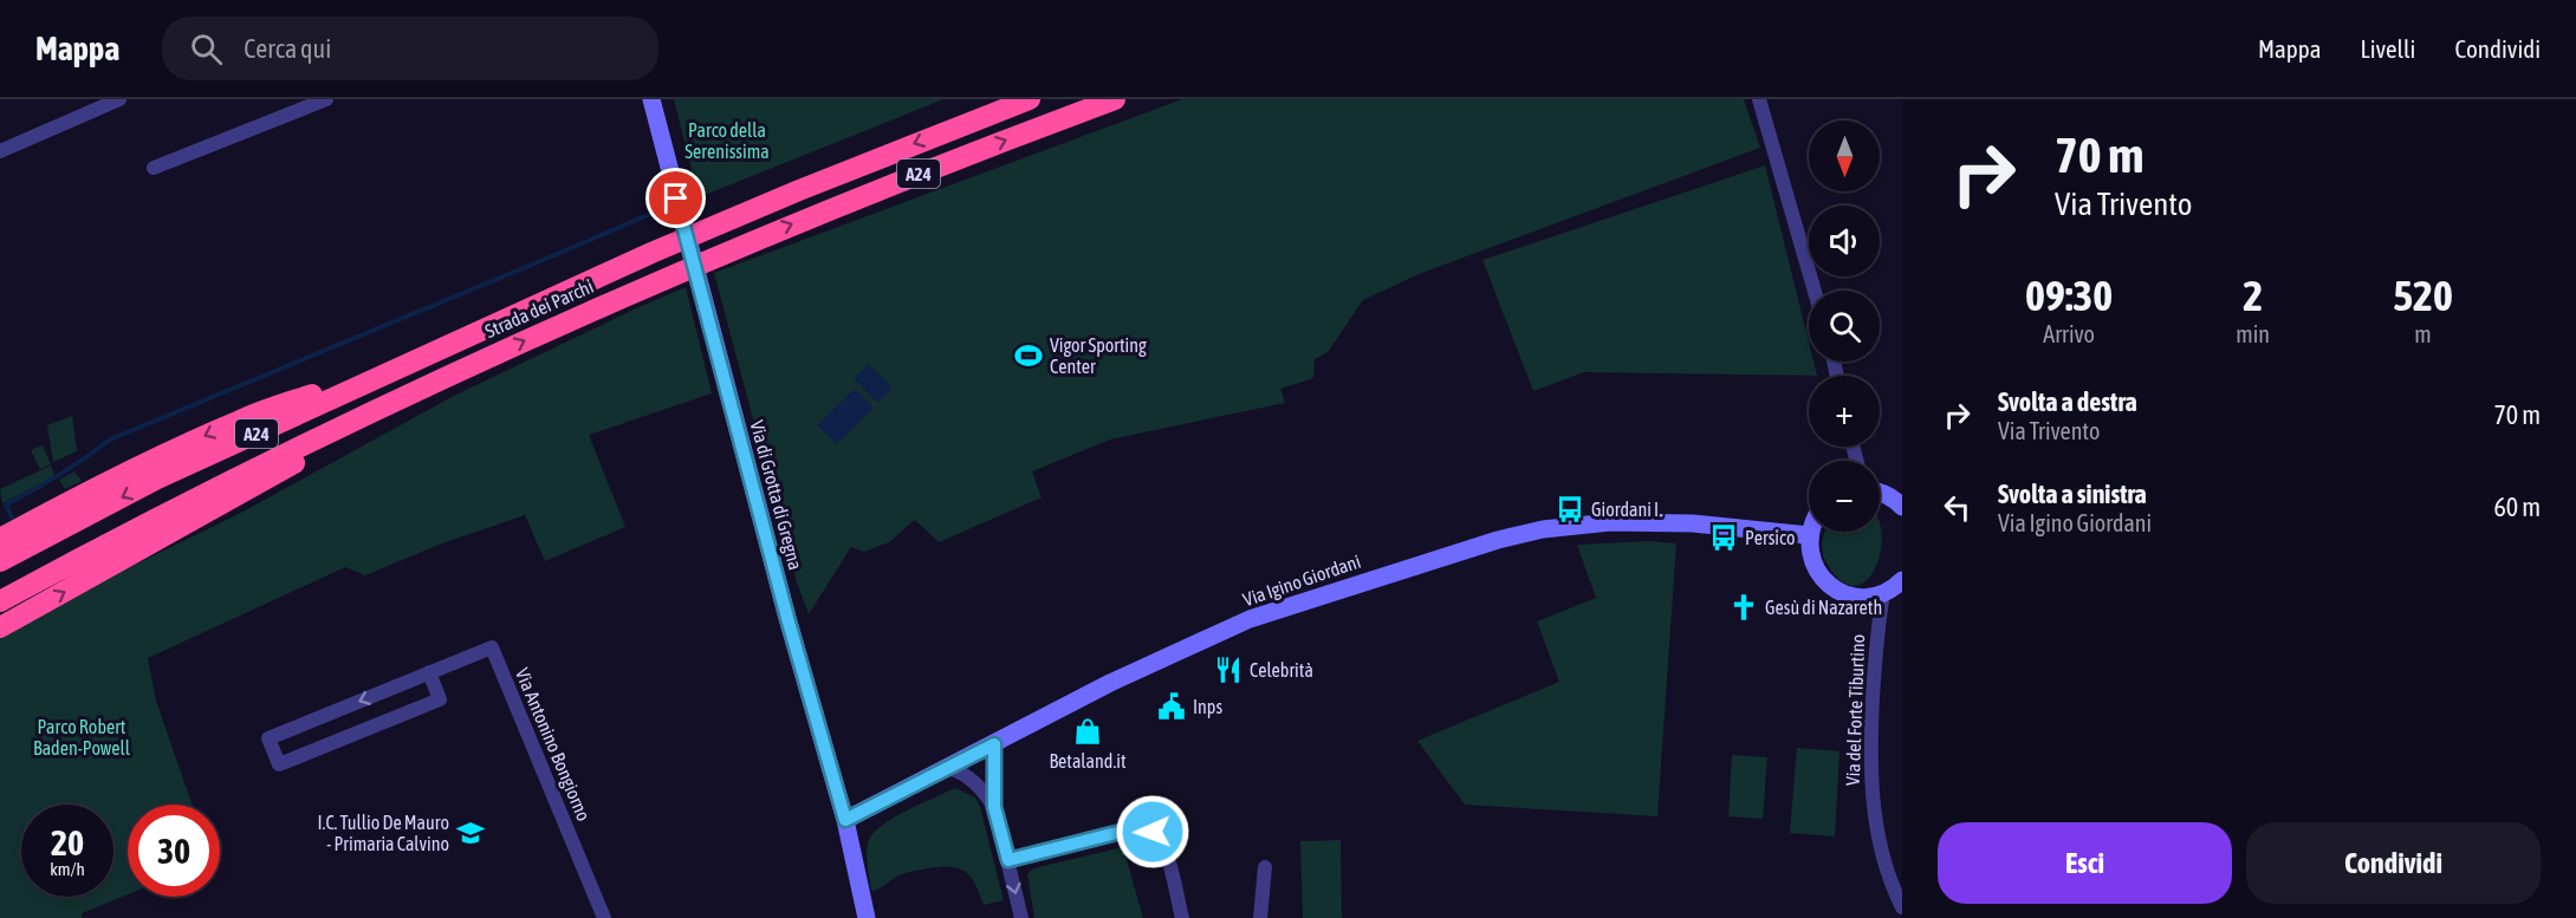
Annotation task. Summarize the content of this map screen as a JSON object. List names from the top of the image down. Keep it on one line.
{"streets":{"highway":["A24","Strada dei Parchi"],"street":["Via di Grotta di Gregna","Via Igino Giordani","Via del Forte Tiburtino","Via Antonino Bongiorno"]},"crossings":[["Via di Grotta di Gregna","Via Igino Giordani"]],"parks":["Parco della Serenissima","Parco Robert Baden-Powell"],"places":{"sports":["Vigor Sporting Center"],"bus stop":["Giordani I.","Persico"],"church":["Gesù di Nazareth"],"restaurant":["Celebrità"],"public building":["Inps"],"shop":["Betaland.it"],"school or university":["I.C. Tullio De Mauro - Primaria Calvino"]},"north":"bottom","page":{"header":"Mappa","search":"Cerca qui","nav":["Mappa","Livelli","Condividi"],"turn":["70 m","Via Trivento"],"map_buttons":["+","−"],"eta":["09:30","Arrivo","2","min","520","m"],"list":[{"name":"Svolta a destra","note":"Via Trivento","value":"70 m"},{"name":"Svolta a sinistra","note":"Via Igino Giordani","value":"60 m"}],"speed":"20 km/h","limit":"30","buttons":["Esci","Condividi"]}}
